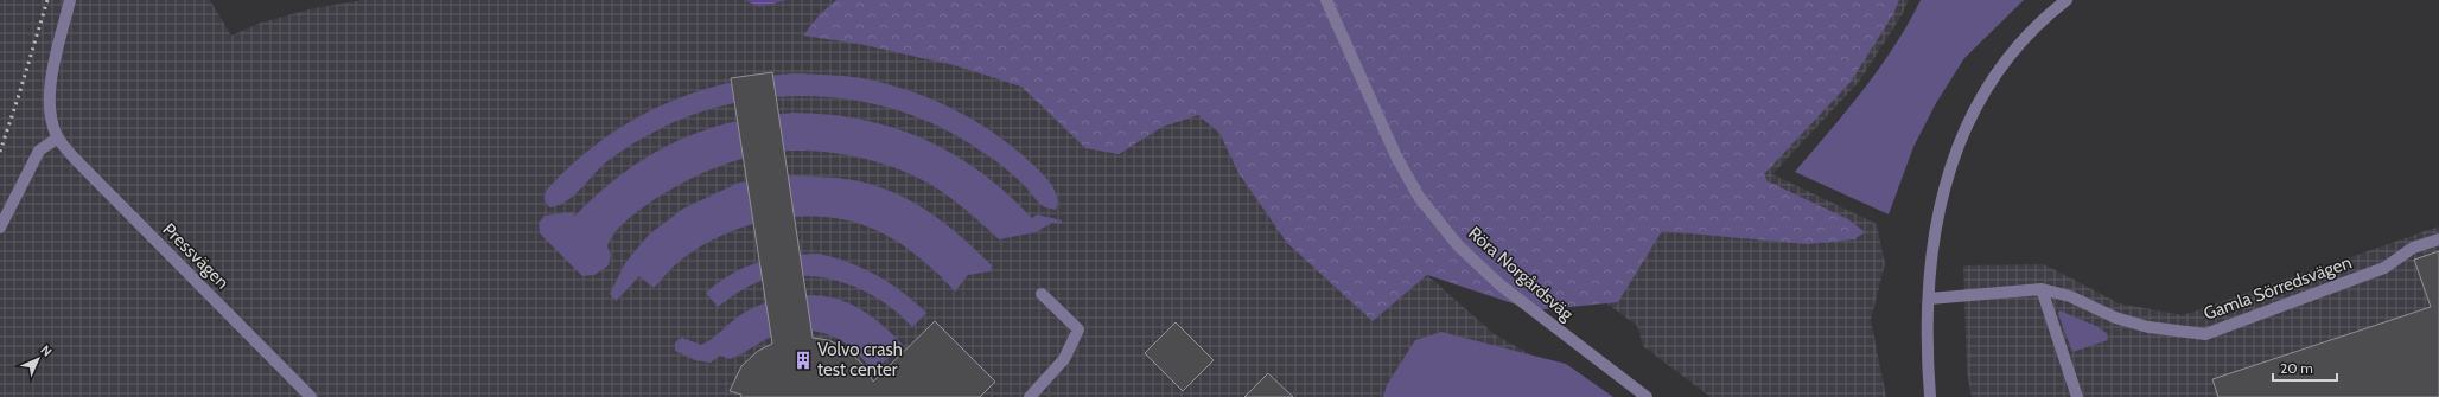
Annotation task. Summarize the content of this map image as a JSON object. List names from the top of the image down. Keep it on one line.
{"streets":{"street":["Pressvägen","Röra Norgårdsväg","Gamla Sörredsvägen"]},"places":{"building":["Volvo crash test center"]},"scale_bar":"20 m","north":"top right"}
